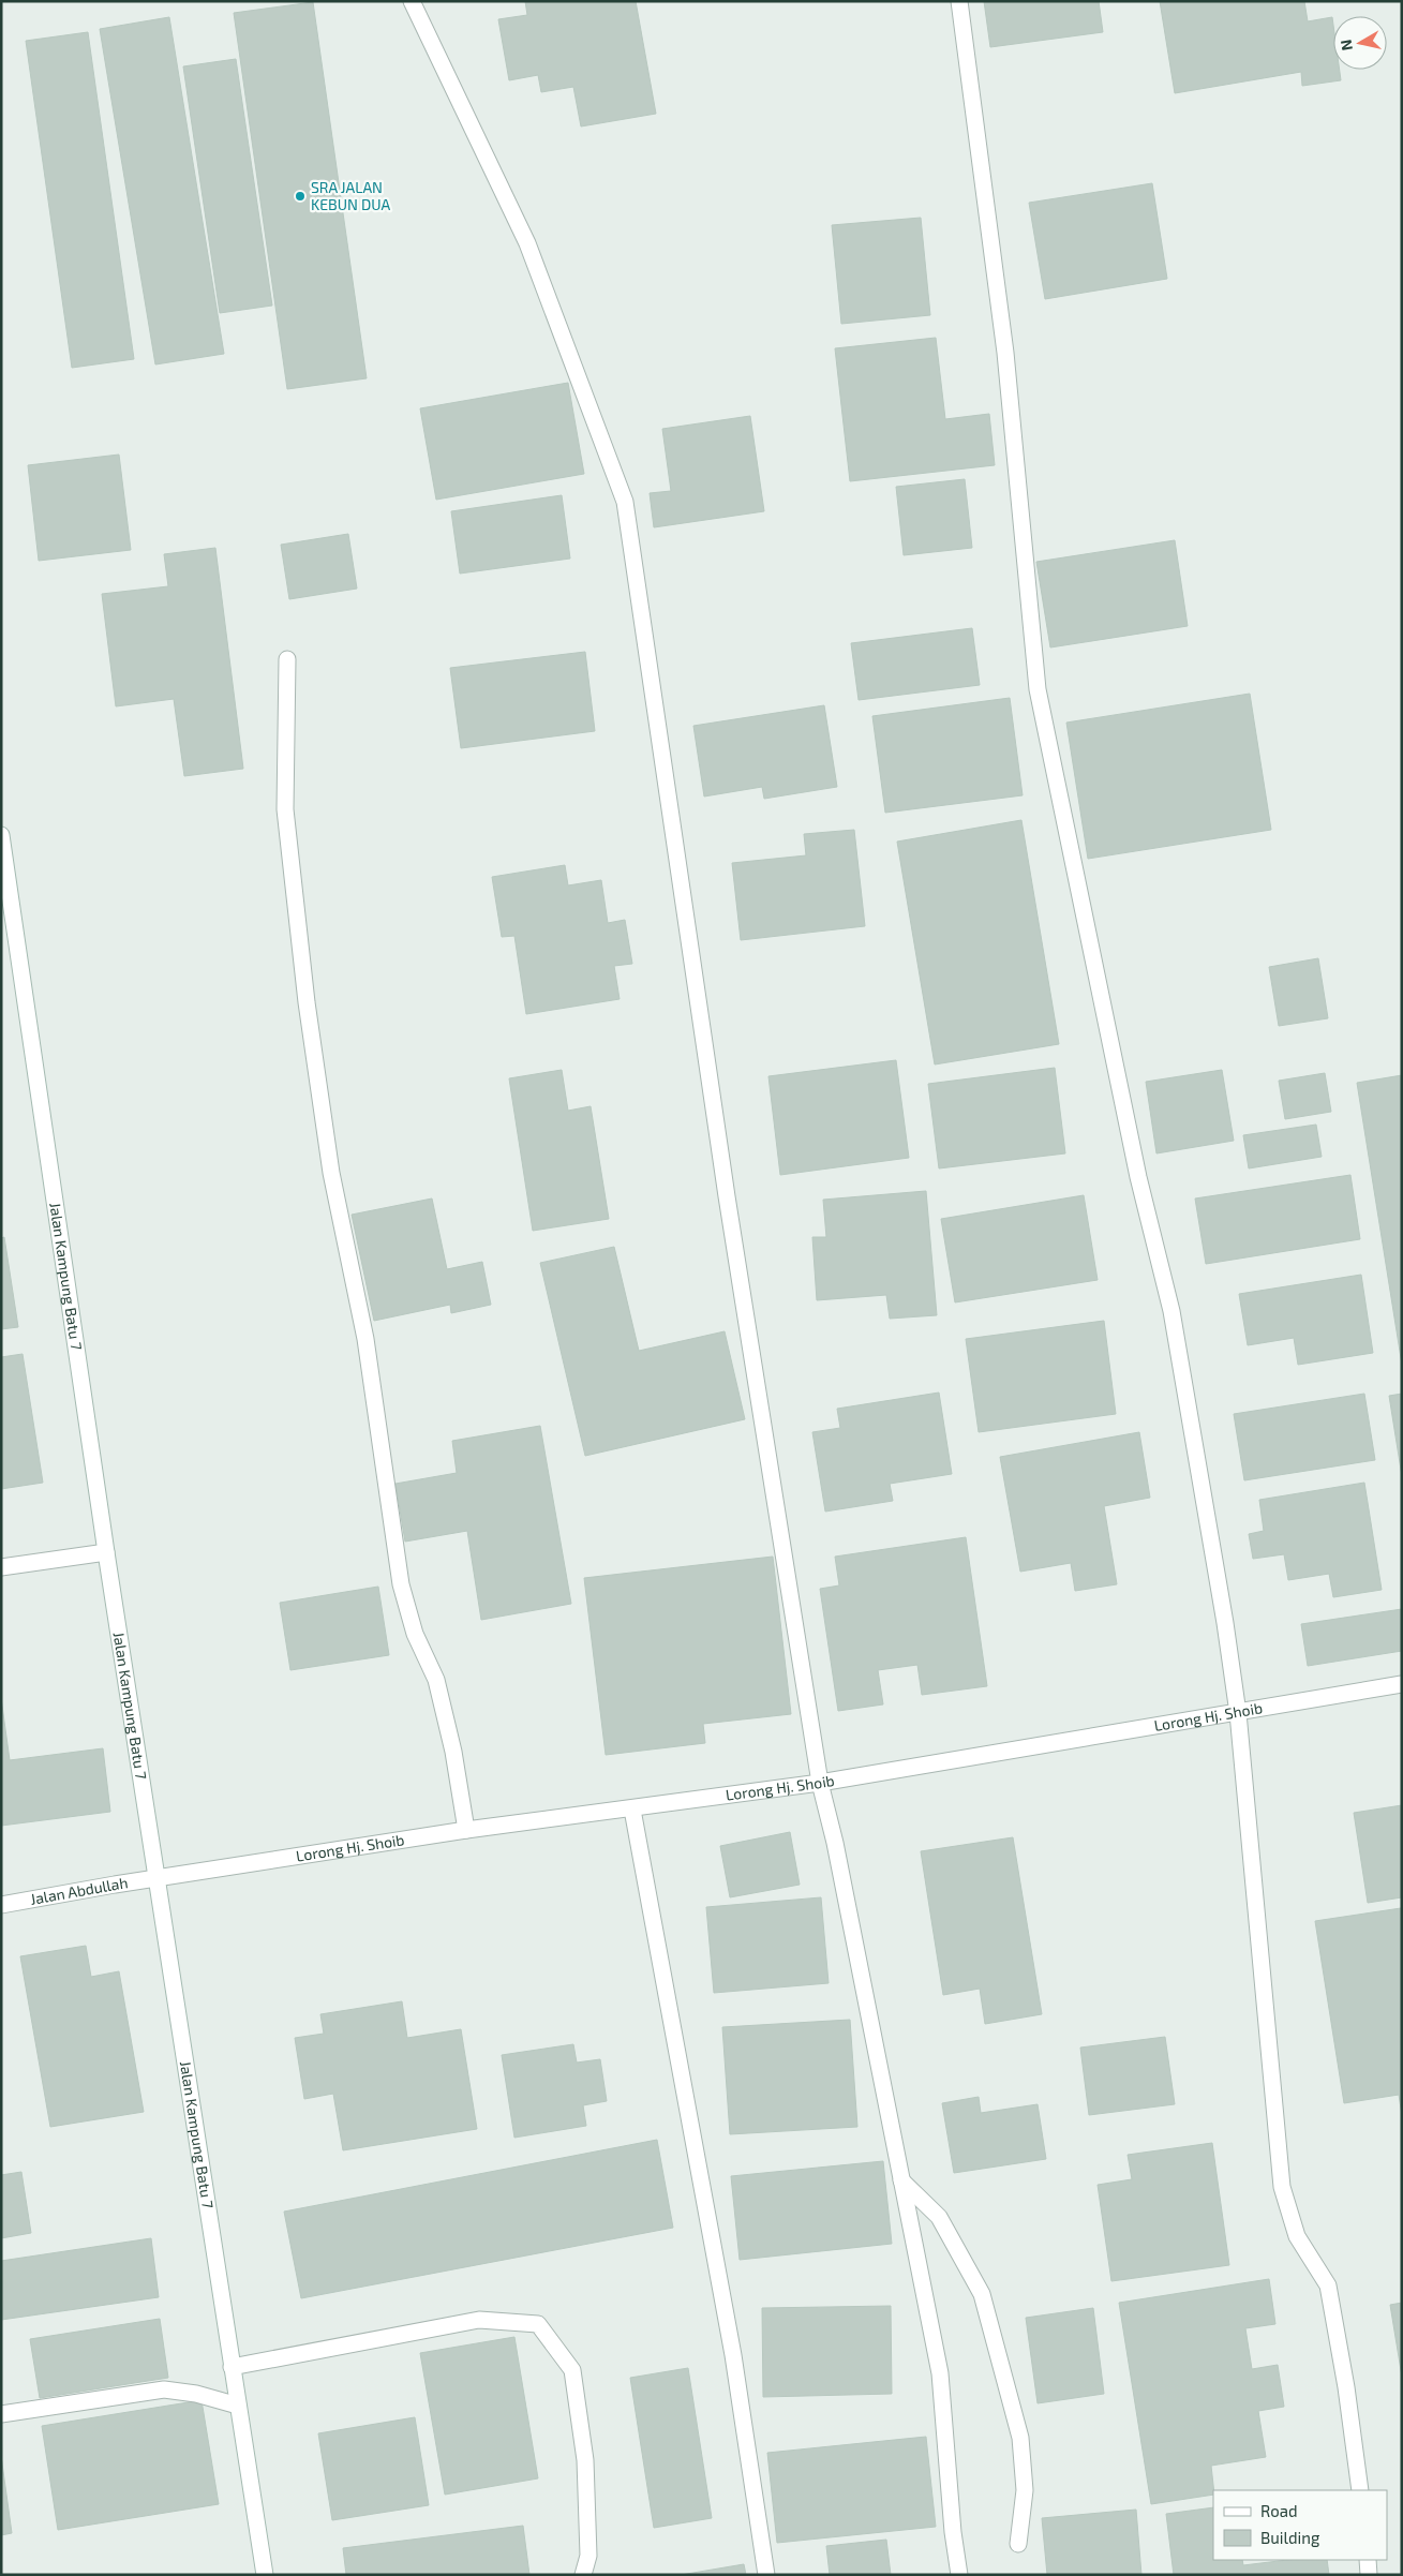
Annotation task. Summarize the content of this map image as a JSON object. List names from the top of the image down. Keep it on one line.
{"streets":{"street":["Jalan Kampung Batu 7","Lorong Hj. Shoib","Jalan Abdullah"]},"crossings":[["Jalan Kampung Batu 7","Lorong Hj. Shoib"],["Jalan Kampung Batu 7","Jalan Abdullah"],["Lorong Hj. Shoib","Jalan Abdullah"]],"places":["SRA JALAN KEBUN DUA"],"legend":["Road","Building"],"north":"left"}
